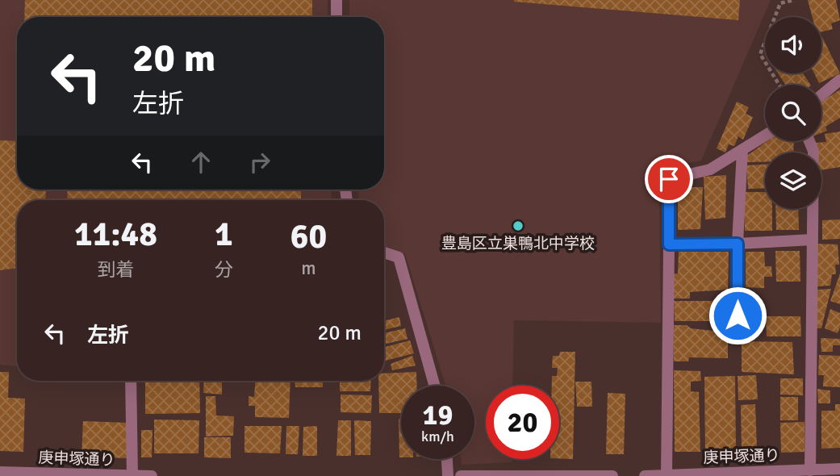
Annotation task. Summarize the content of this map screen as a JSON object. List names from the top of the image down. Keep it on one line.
{"streets":{"street":["庚申塚通り"]},"places":["豊島区立巣鴨北中学校"],"page":{"turn":["20 m","左折"],"eta":["11:48","到着","1","分","60","m"],"list":[{"name":"左折","value":"20 m"}],"speed":"19 km/h","limit":"20"}}
